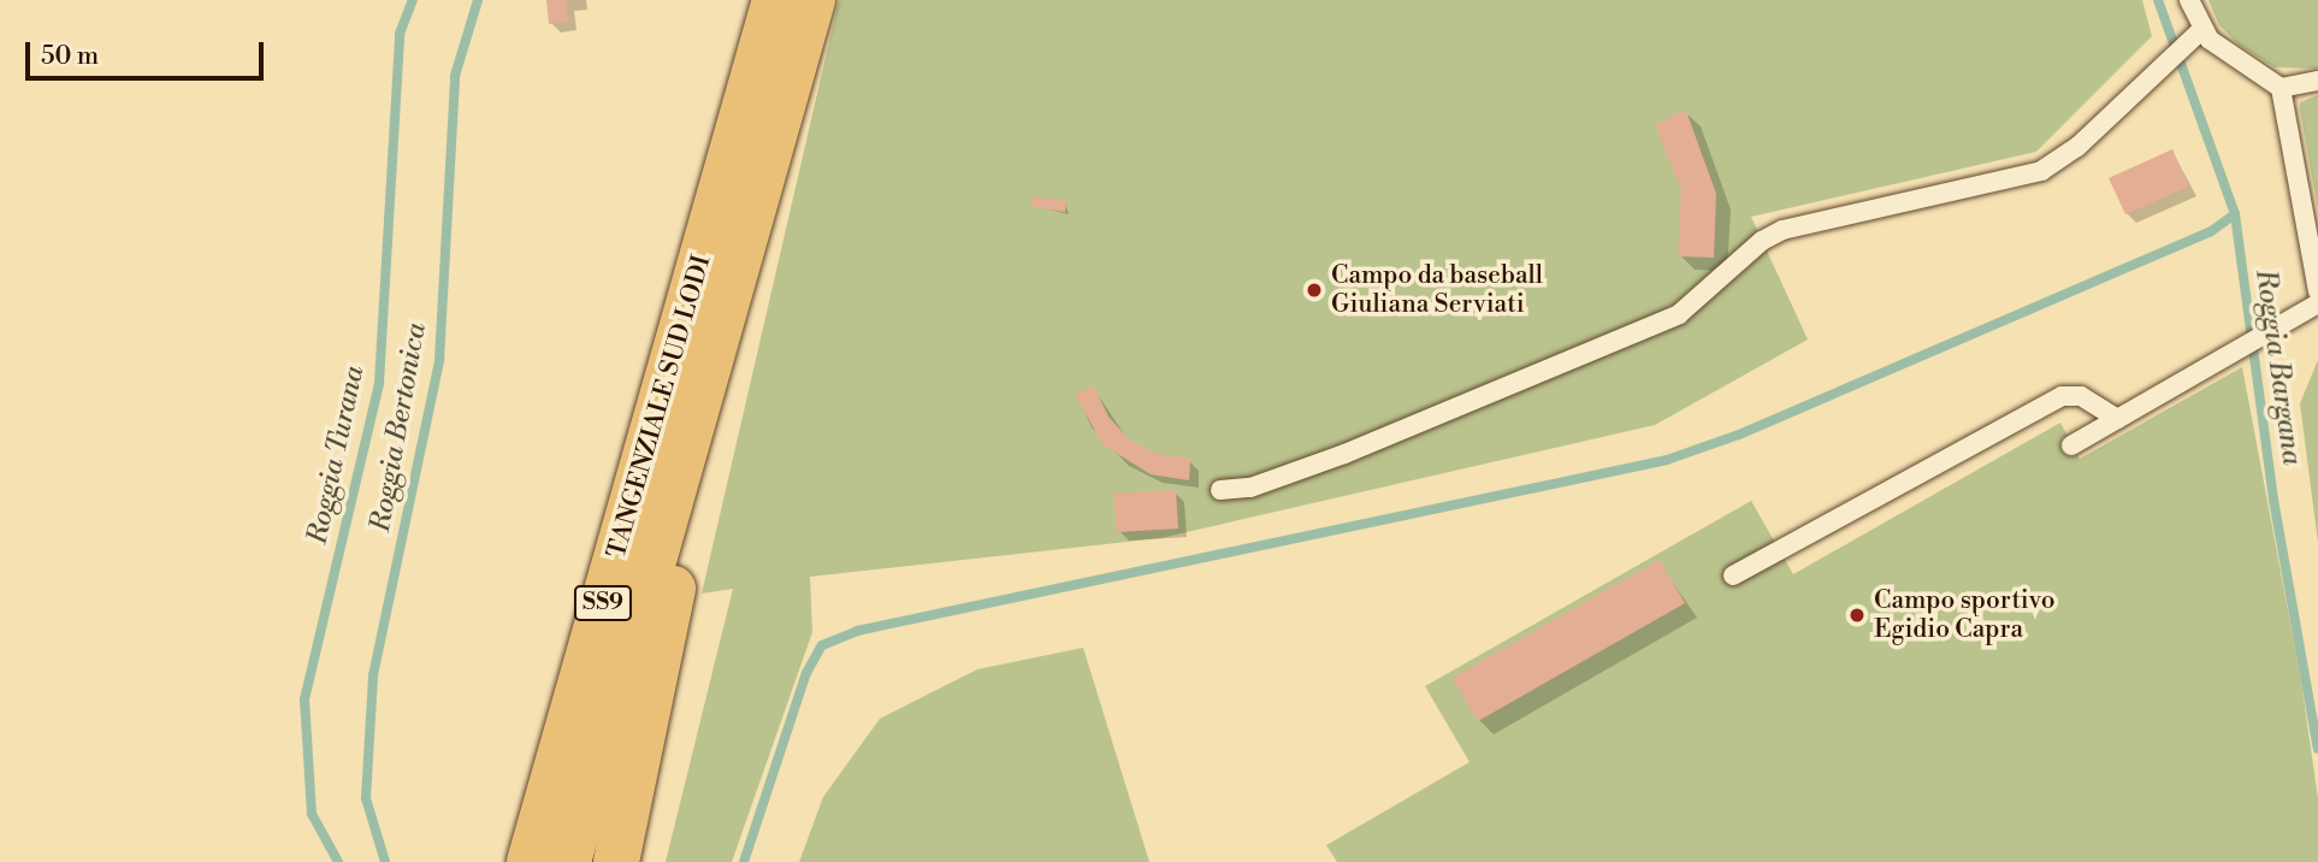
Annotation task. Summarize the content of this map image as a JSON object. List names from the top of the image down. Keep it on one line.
{"streets":{"highway":["TANGENZIALE SUD LODI","SS9"]},"water":["Roggia Bargana","Roggia Bertonica","Roggia Turana"],"places":["Campo da baseball Giuliana Serviati","Campo sportivo Egidio Capra"],"scale_bar":"50 m"}
